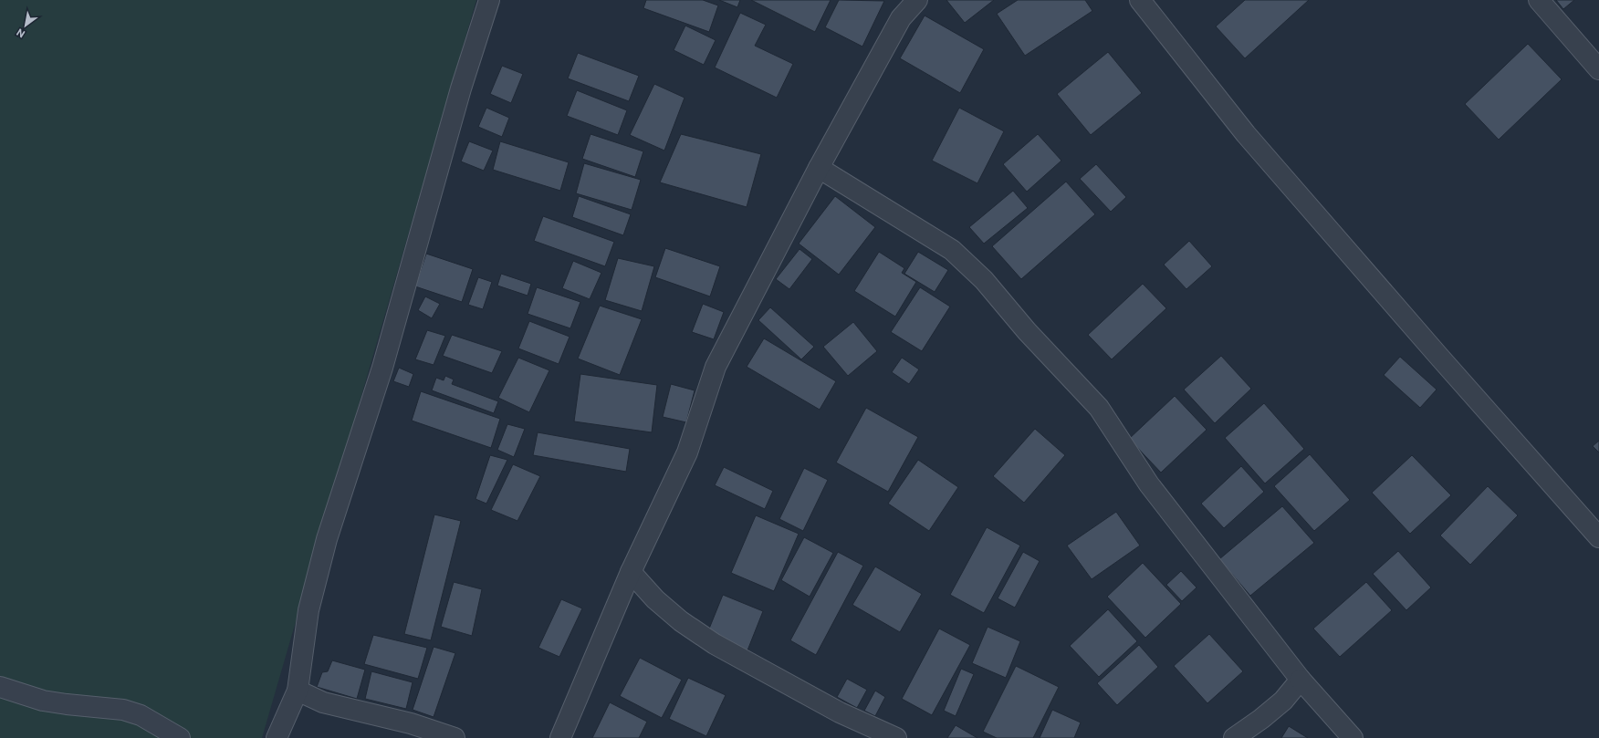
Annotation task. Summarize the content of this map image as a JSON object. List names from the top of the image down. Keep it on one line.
{"north":"bottom left"}
